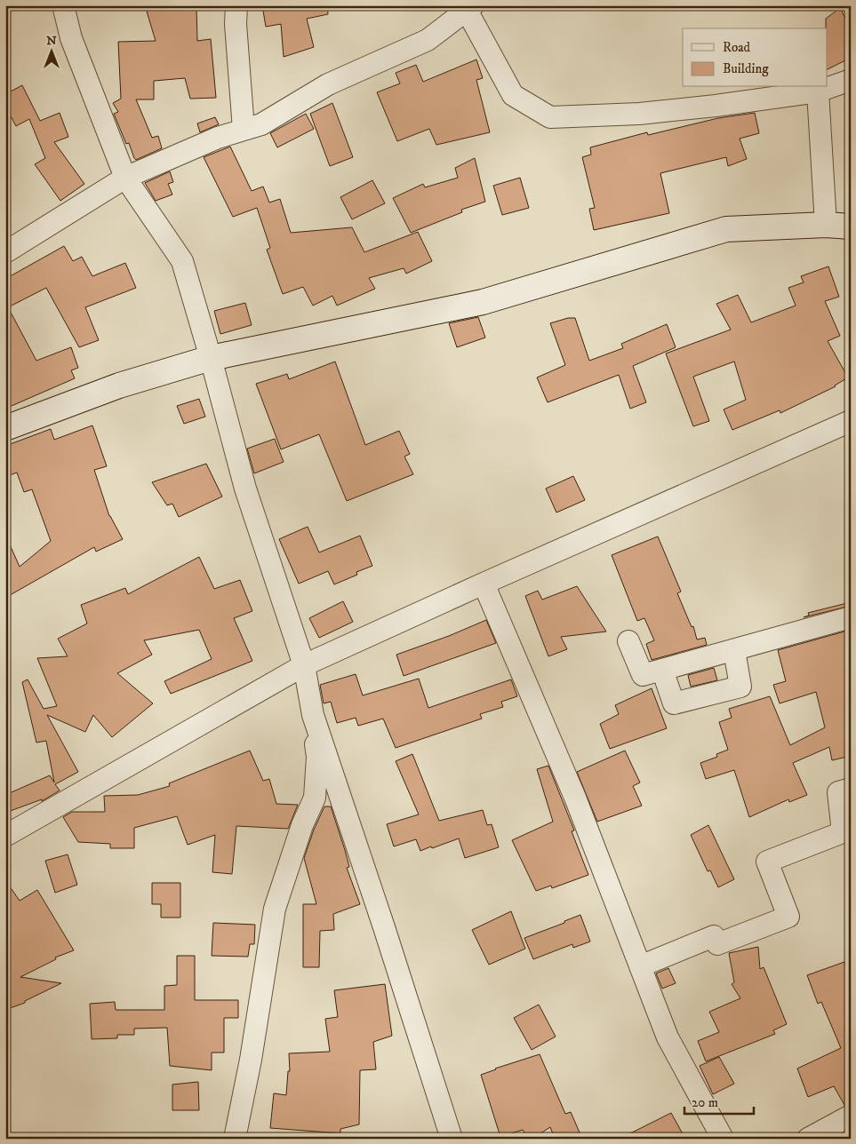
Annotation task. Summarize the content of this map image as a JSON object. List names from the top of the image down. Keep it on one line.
{"legend":["Road","Building"],"scale_bar":"20 m","north":"top"}
